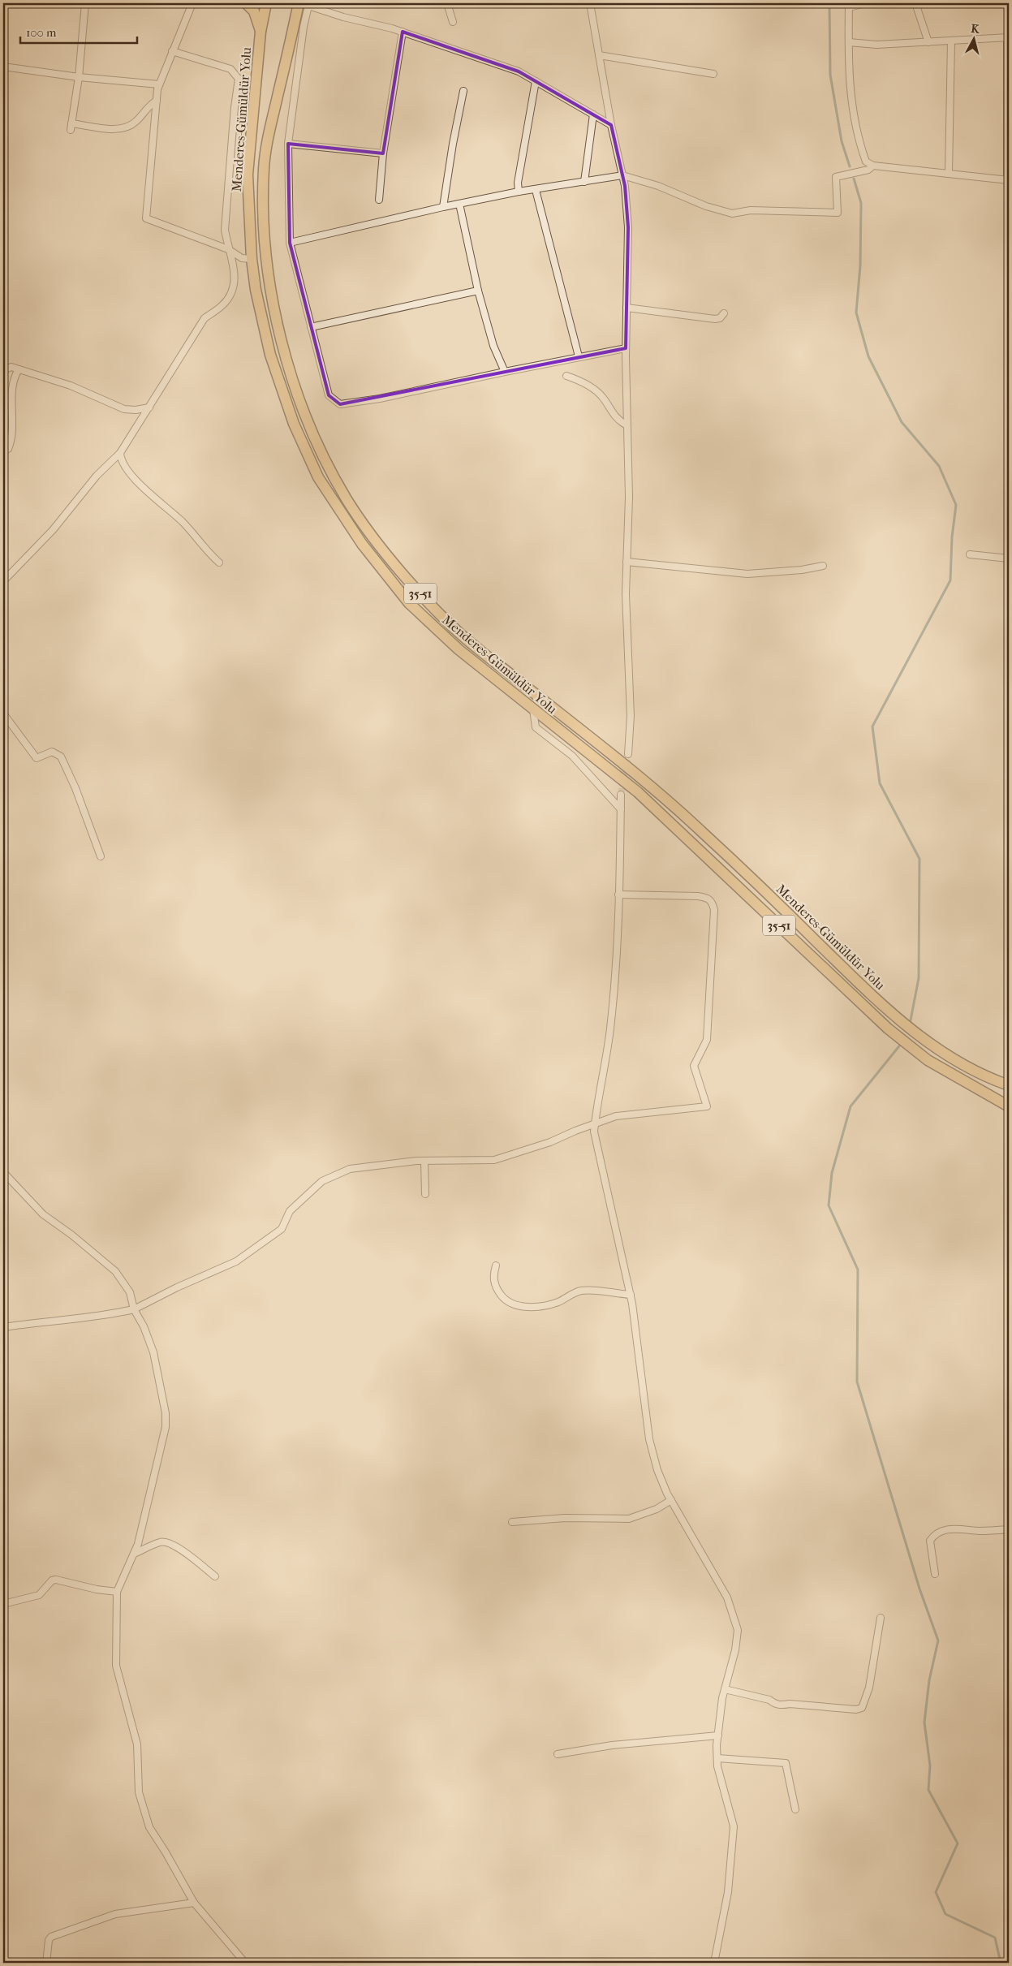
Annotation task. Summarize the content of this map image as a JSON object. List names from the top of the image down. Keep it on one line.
{"streets":{"main road":["Menderes-Gümüldür Yolu","35-51"]},"scale_bar":"100 m","north":"top"}
